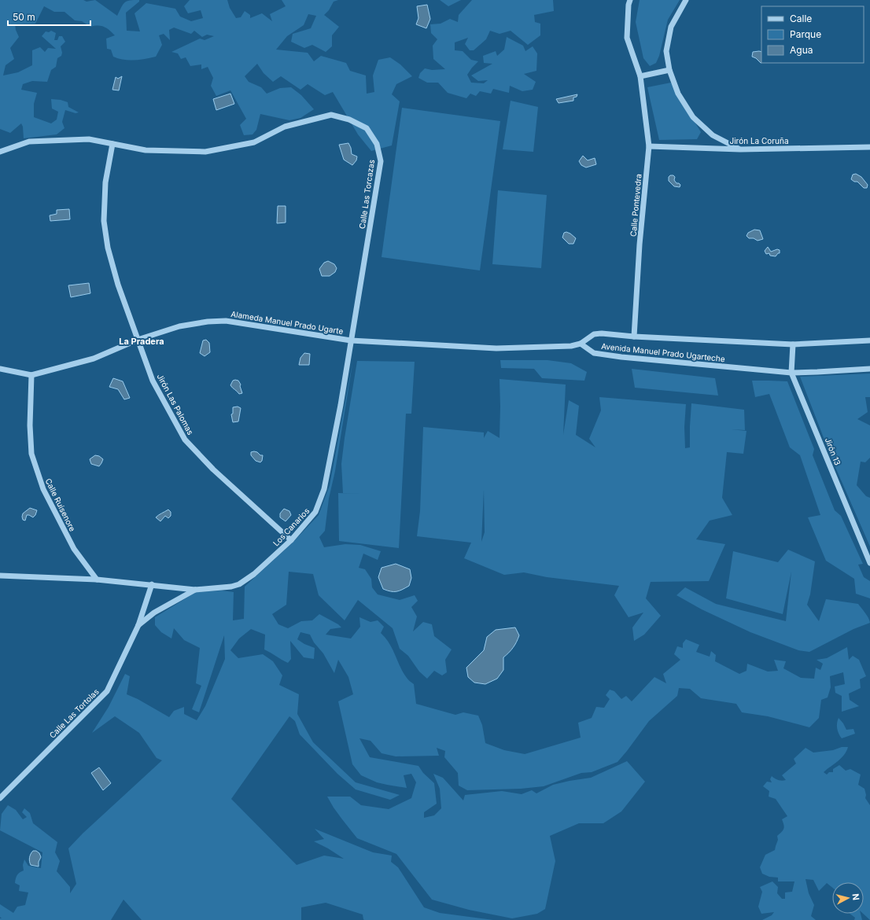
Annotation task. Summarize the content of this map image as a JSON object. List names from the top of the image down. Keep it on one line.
{"streets":{"street":["Jirón La Coruña","Calle Las Torcazas","Calle Pontevedra","Alameda Manuel Prado Ugarte","Avenida Manuel Prado Ugarteche","Jirón Las Palomas","Jirón 13","Calle Ruisenore","Los Canarios","Calle Las Tortolas"]},"crossings":[["Jirón La Coruña","Calle Pontevedra"],["Calle Las Torcazas","Alameda Manuel Prado Ugarte"],["Calle Las Torcazas","Jirón Las Palomas"],["Calle Las Torcazas","Los Canarios"],["Calle Pontevedra","Avenida Manuel Prado Ugarteche"],["Alameda Manuel Prado Ugarte","Avenida Manuel Prado Ugarteche"],["Alameda Manuel Prado Ugarte","Jirón Las Palomas"],["Alameda Manuel Prado Ugarte","Calle Ruisenore"],["Alameda Manuel Prado Ugarte","Los Canarios"],["Avenida Manuel Prado Ugarteche","Jirón 13"],["Jirón Las Palomas","Los Canarios"],["Los Canarios","Calle Las Tortolas"]],"districts":["La Pradera"],"legend":["Calle","Parque","Agua"],"scale_bar":"50 m","north":"right"}
